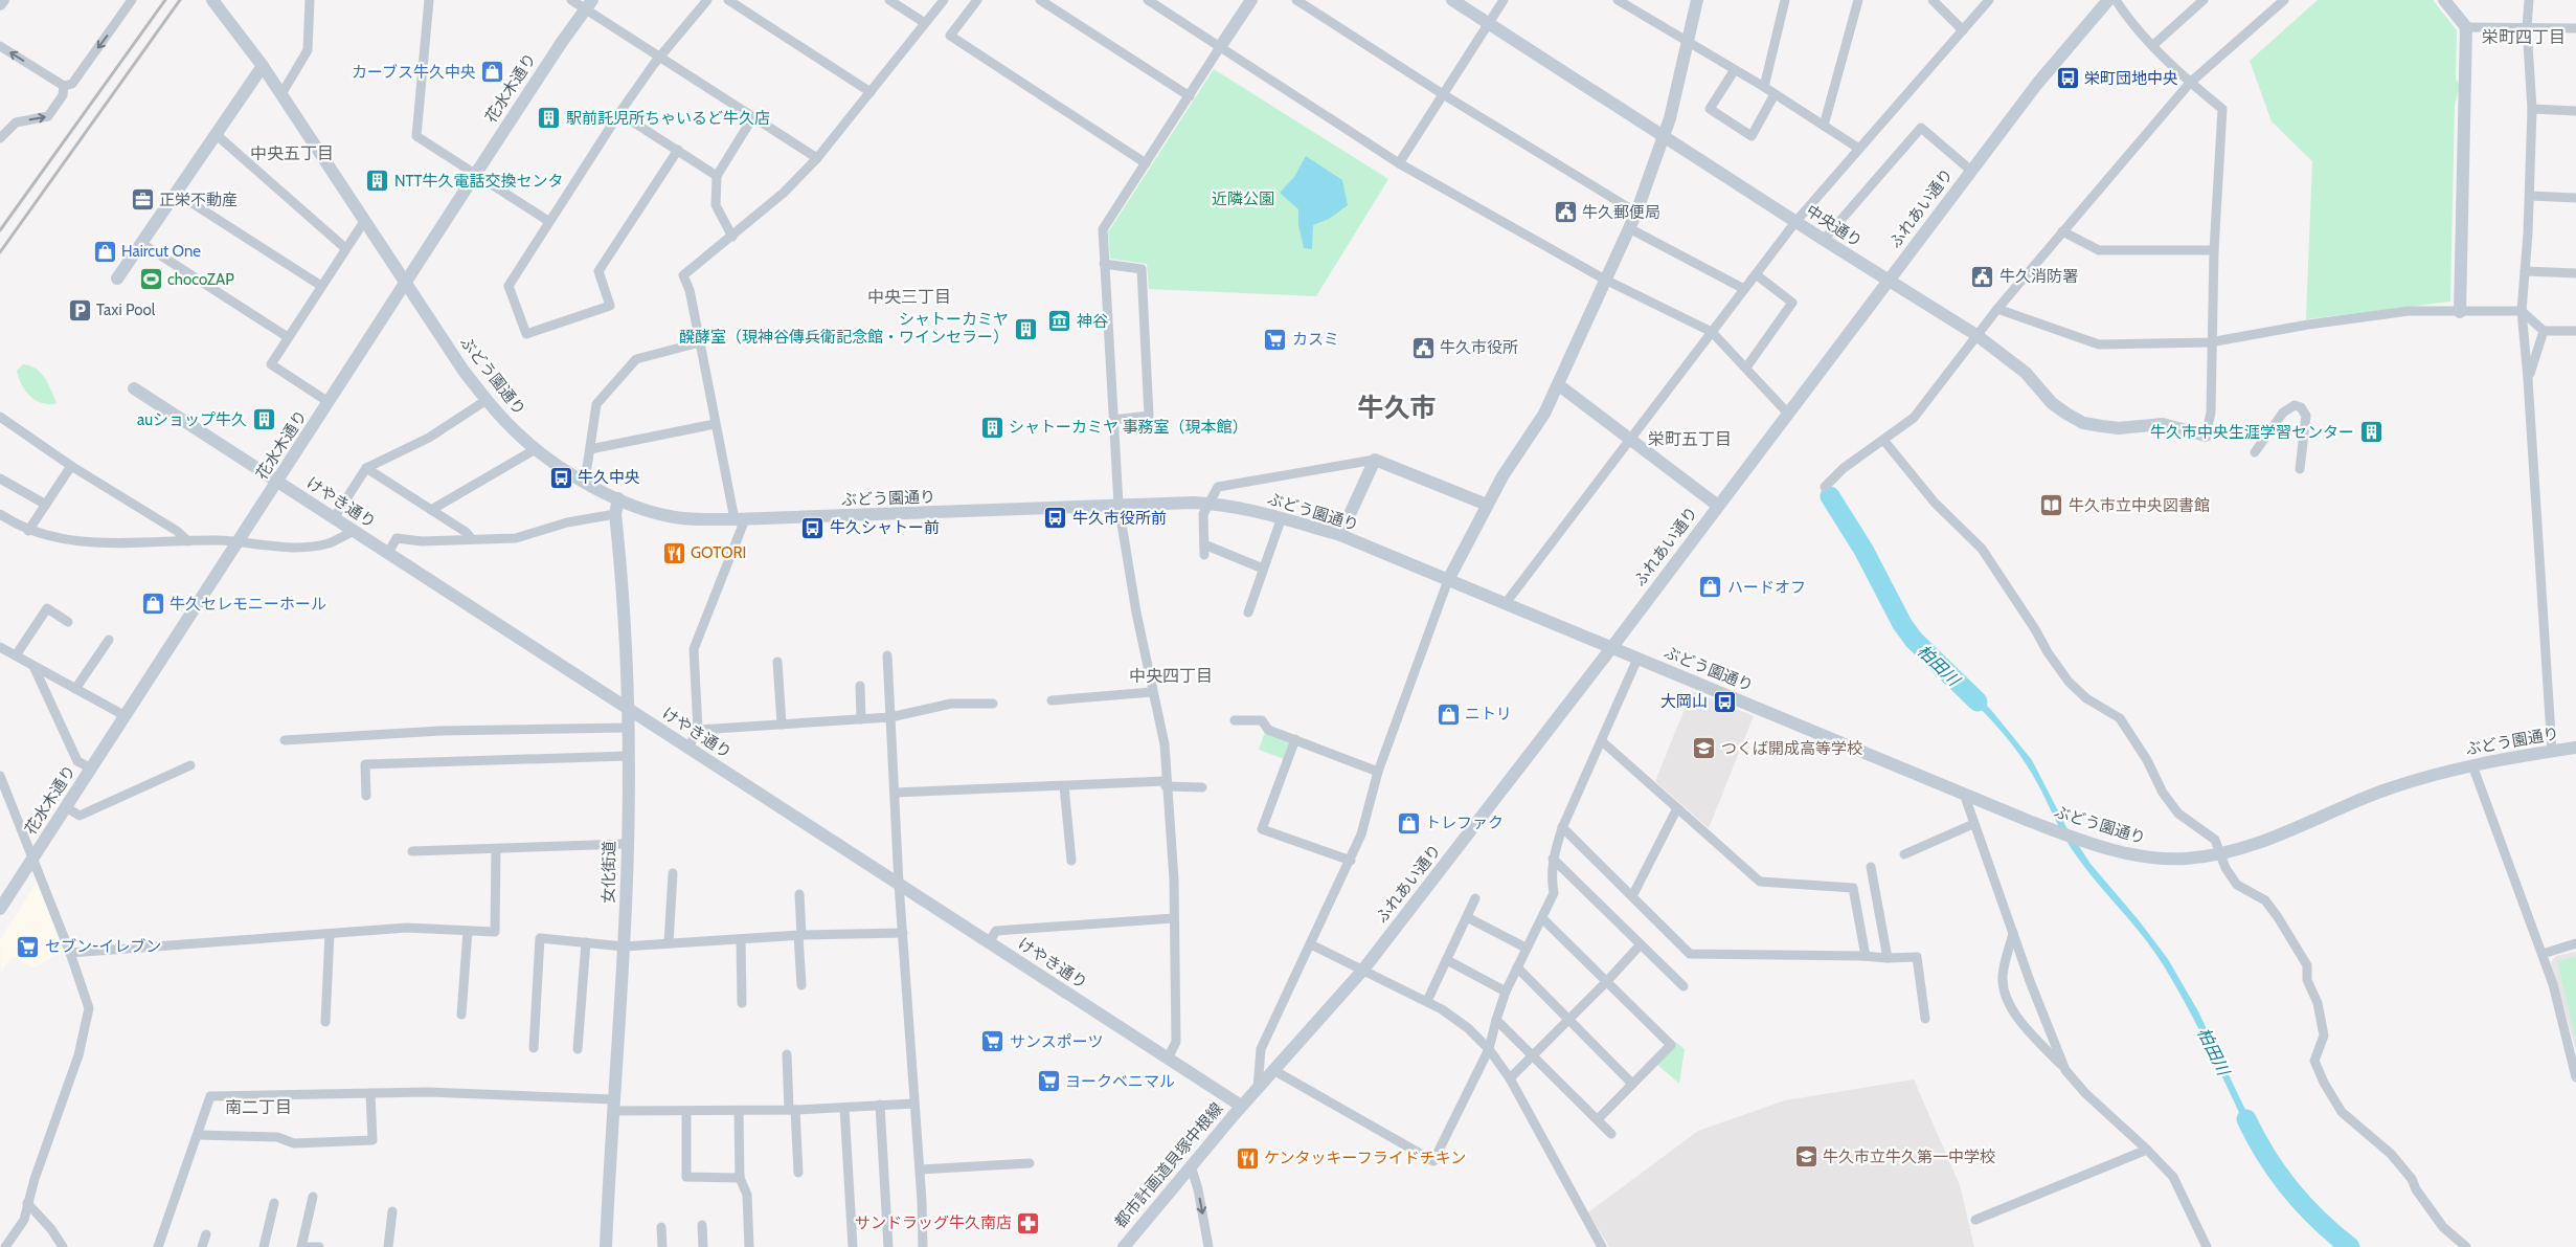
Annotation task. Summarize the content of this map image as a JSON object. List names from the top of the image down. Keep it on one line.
{"streets":{"street":["花水木通り","ふれあい通り","中央通り","ぶどう園通り","けやき通り","女化街道","都市計画道貝塚中根線"]},"crossings":[["花水木通り","ぶどう園通り"],["花水木通り","けやき通り"],["ふれあい通り","中央通り"],["ふれあい通り","ぶどう園通り"],["ふれあい通り","けやき通り"],["ふれあい通り","都市計画道貝塚中根線"],["ぶどう園通り","女化街道"],["けやき通り","女化街道"],["けやき通り","都市計画道貝塚中根線"]],"districts":["栄町四丁目","中央五丁目","中央三丁目","牛久市","栄町五丁目","中央四丁目","南二丁目"],"water":["柏田川"],"parks":["近隣公園"],"places":{"shop":["カーブス牛久中央","Haircut One","ハードオフ","牛久セレモニーホール","ニトリ","トレファク"],"bus stop":["栄町団地中央","牛久中央","牛久市役所前","牛久シャトー前","大岡山"],"building":["駅前託児所ちゃいるど牛久店","NTT牛久電話交換センタ","シャトーカミヤ 醗酵室（現神谷傳兵衛記念館・ワインセラー）","auショップ牛久","シャトーカミヤ 事務室（現本館）","牛久市中央生涯学習センター"],"office":["正栄不動産"],"public building":["牛久郵便局","牛久消防署","牛久市役所"],"sports":["chocoZAP"],"parking":["Taxi Pool"],"museum":["神谷"],"supermarket":["カスミ","セブン-イレブン","サンスポーツ","ヨークベニマル"],"library":["牛久市立中央図書館"],"restaurant":["GOTORI","ケンタッキーフライドチキン"],"school or university":["つくば開成高等学校","牛久市立牛久第一中学校"],"pharmacy":["サンドラッグ牛久南店"]}}
